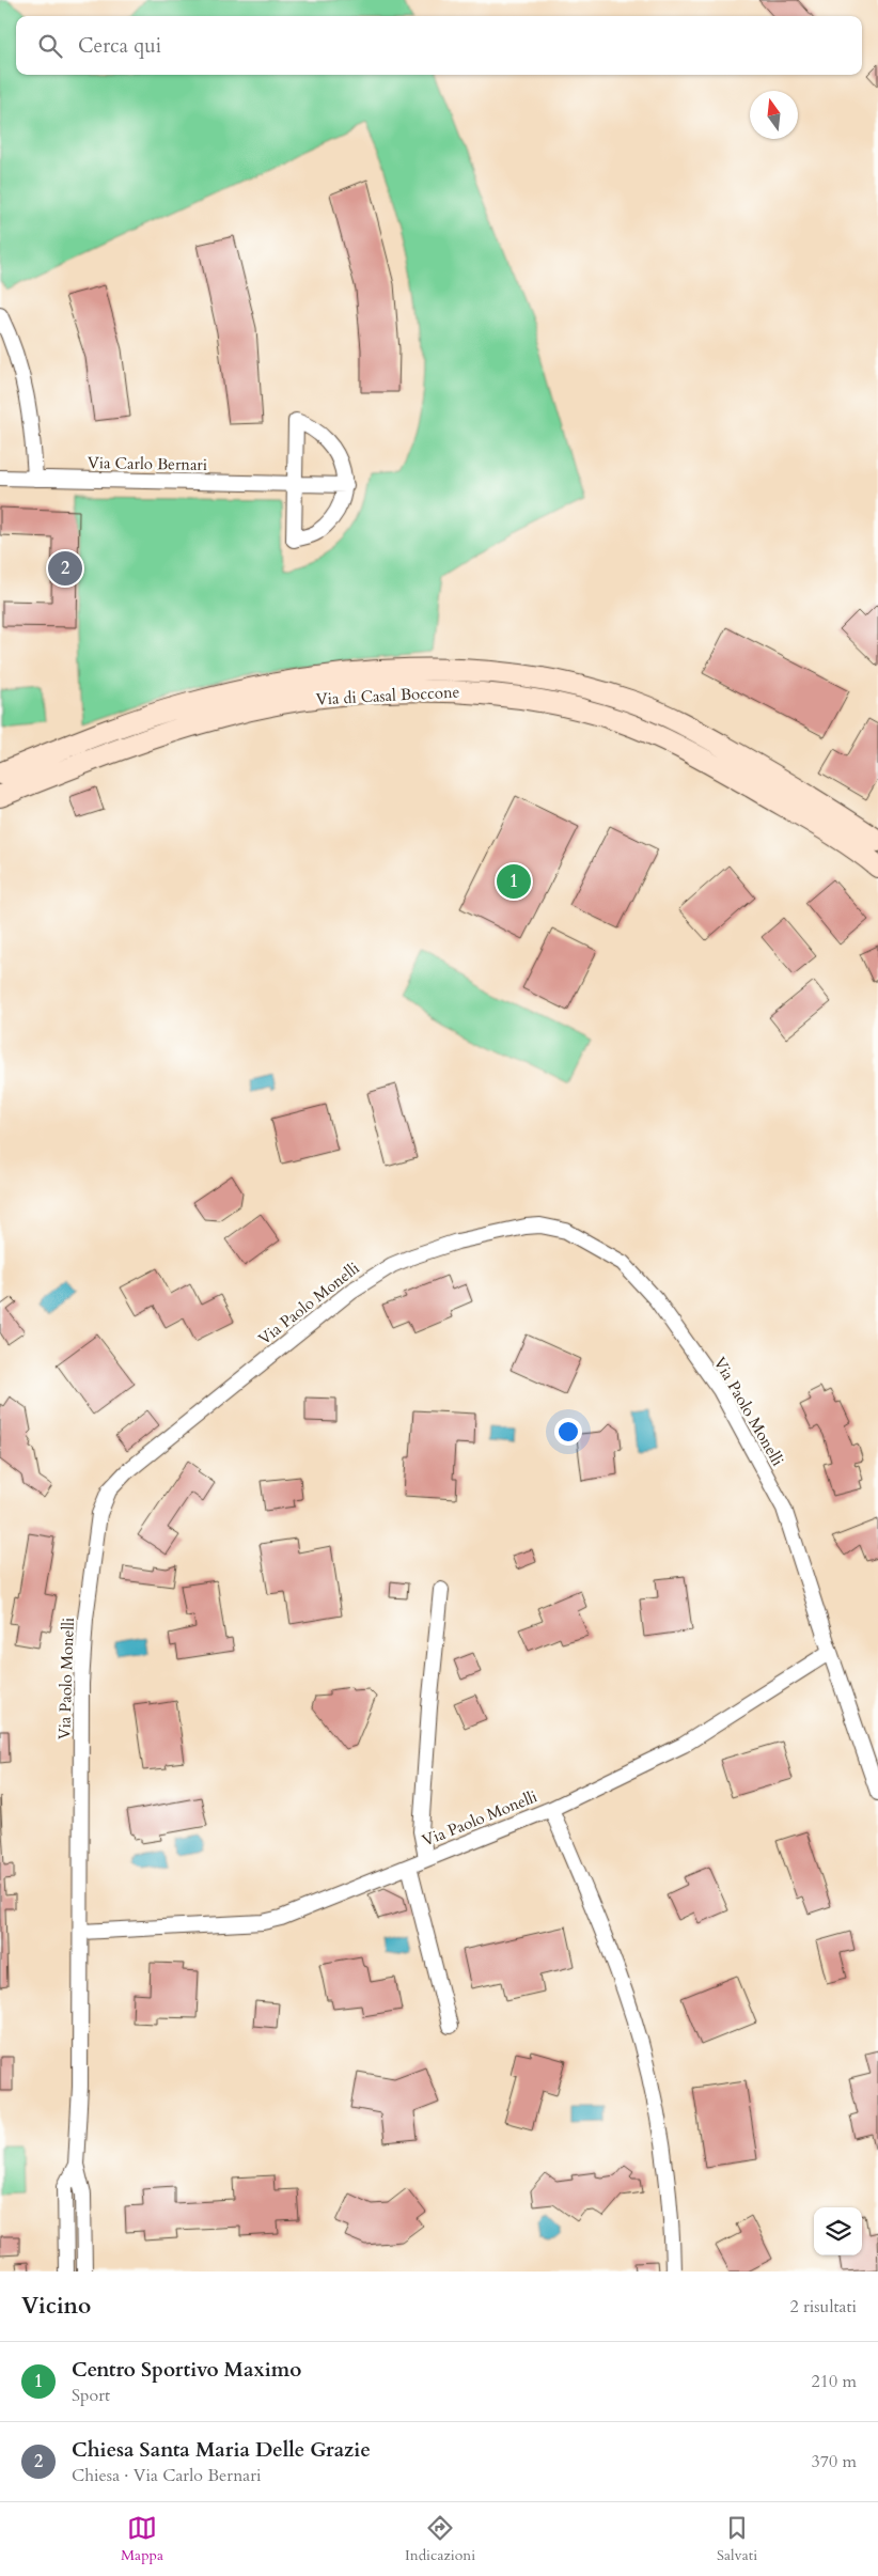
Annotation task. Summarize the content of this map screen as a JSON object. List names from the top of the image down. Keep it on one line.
{"streets":{"street":["Via Carlo Bernari","Via di Casal Boccone","Via Paolo Monelli"]},"north":"top","page":{"search":"Cerca qui","pins":["2","1"],"heading":["Vicino","2 risultati"],"list":[{"mark":"1","name":"Centro Sportivo Maximo","note":"Sport","value":"210 m"},{"mark":"2","name":"Chiesa Santa Maria Delle Grazie","note":"Chiesa · Via Carlo Bernari","value":"370 m"}],"nav":["Mappa","Indicazioni","Salvati"]}}
